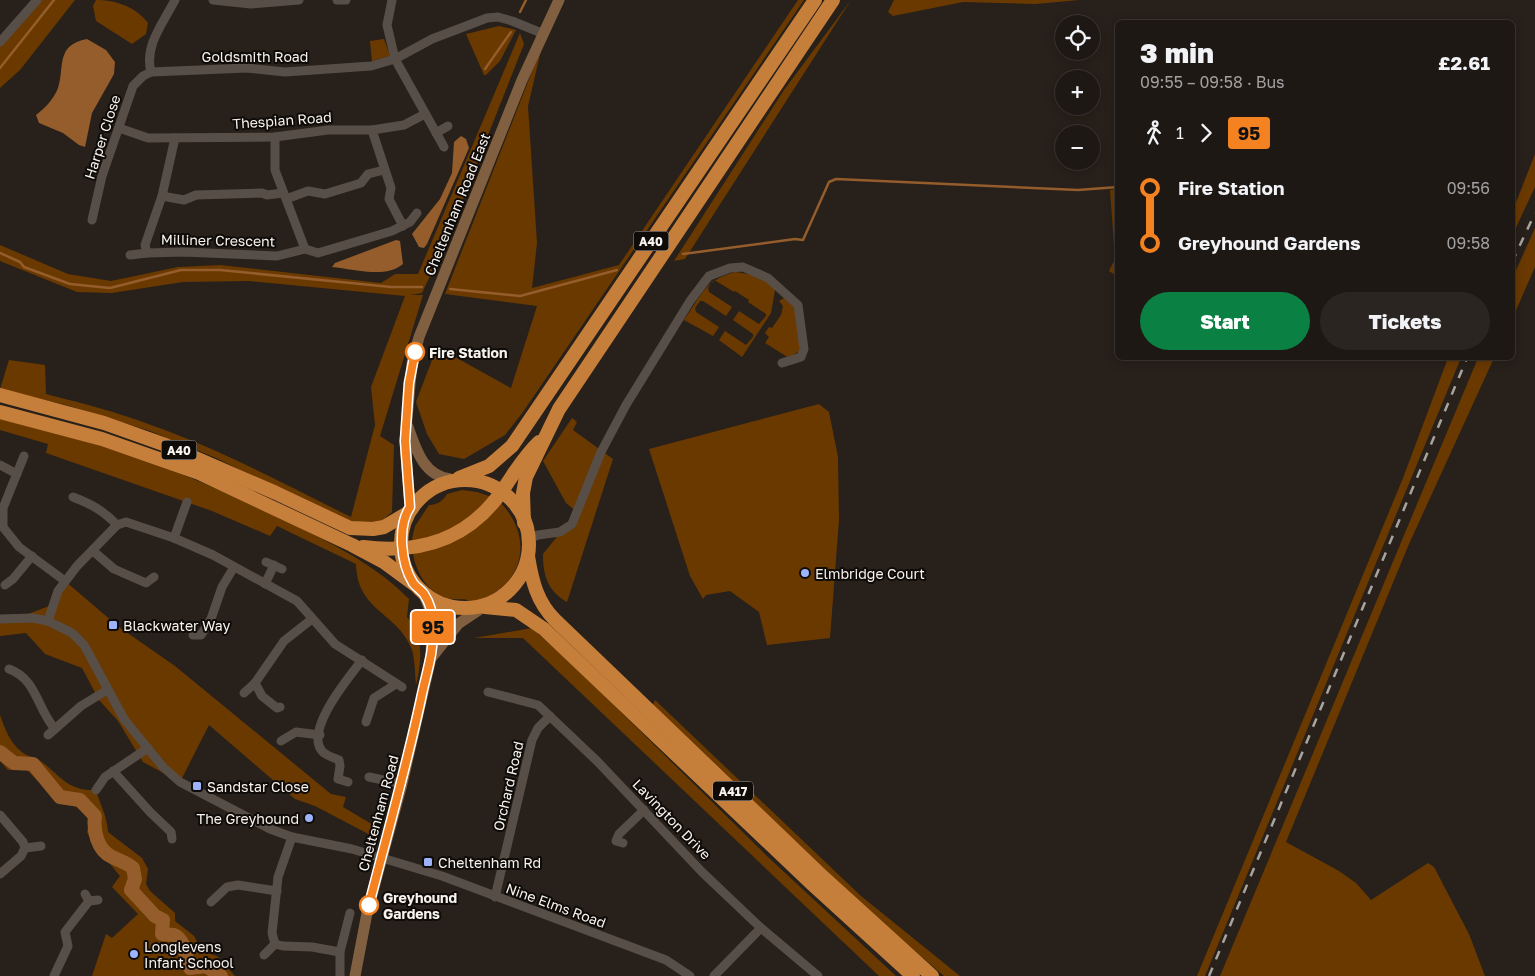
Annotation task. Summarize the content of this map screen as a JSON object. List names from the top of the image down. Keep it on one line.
{"streets":{"highway":["A40","A417"],"main road":["Cheltenham Road East","Cheltenham Road"],"street":["Goldsmith Road","Thespian Road","Harper Close","Milliner Crescent","Orchard Road","Lavington Drive","Nine Elms Road"]},"crossings":[["Goldsmith Road","Harper Close"],["Goldsmith Road","Cheltenham Road East"],["Thespian Road","Harper Close"],["Thespian Road","Milliner Crescent"],["Cheltenham Road East","A40"],["A40","A417"],["A40","Cheltenham Road"],["Orchard Road","Lavington Drive"],["Orchard Road","Nine Elms Road"],["A417","Cheltenham Road"],["Cheltenham Road","Nine Elms Road"]],"places":{"other":["Fire Station","Elmbridge Court","The Greyhound","Greyhound Gardens","Longlevens Infant School"],"transit":["Blackwater Way","Sandstar Close","Cheltenham Rd"]},"lines":["bus line 95"],"page":{"on_map":"95","map_buttons":["+","−"],"heading":["3 min","09:55 – 09:58 · Bus","£2.61"],"legs":["1","95"],"list":[{"name":"Fire Station","value":"09:56"},{"name":"Greyhound Gardens","value":"09:58"}],"buttons":["Start","Tickets"]}}
